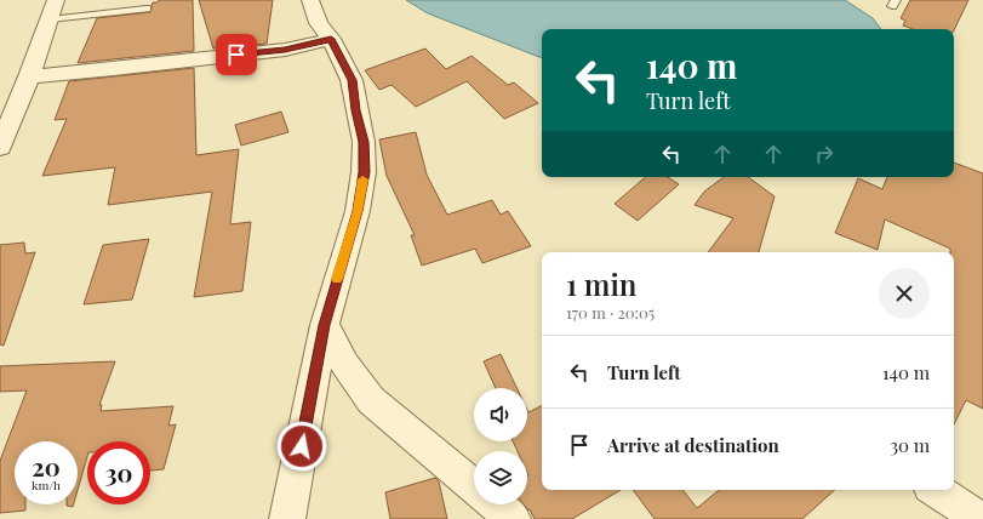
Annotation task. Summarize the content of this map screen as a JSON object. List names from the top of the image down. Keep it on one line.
{"page":{"turn":["140 m","Turn left"],"heading":["1 min","170 m · 20:05"],"list":[{"name":"Turn left","value":"140 m"},{"name":"Arrive at destination","value":"30 m"}],"speed":"20 km/h","limit":"30"}}
